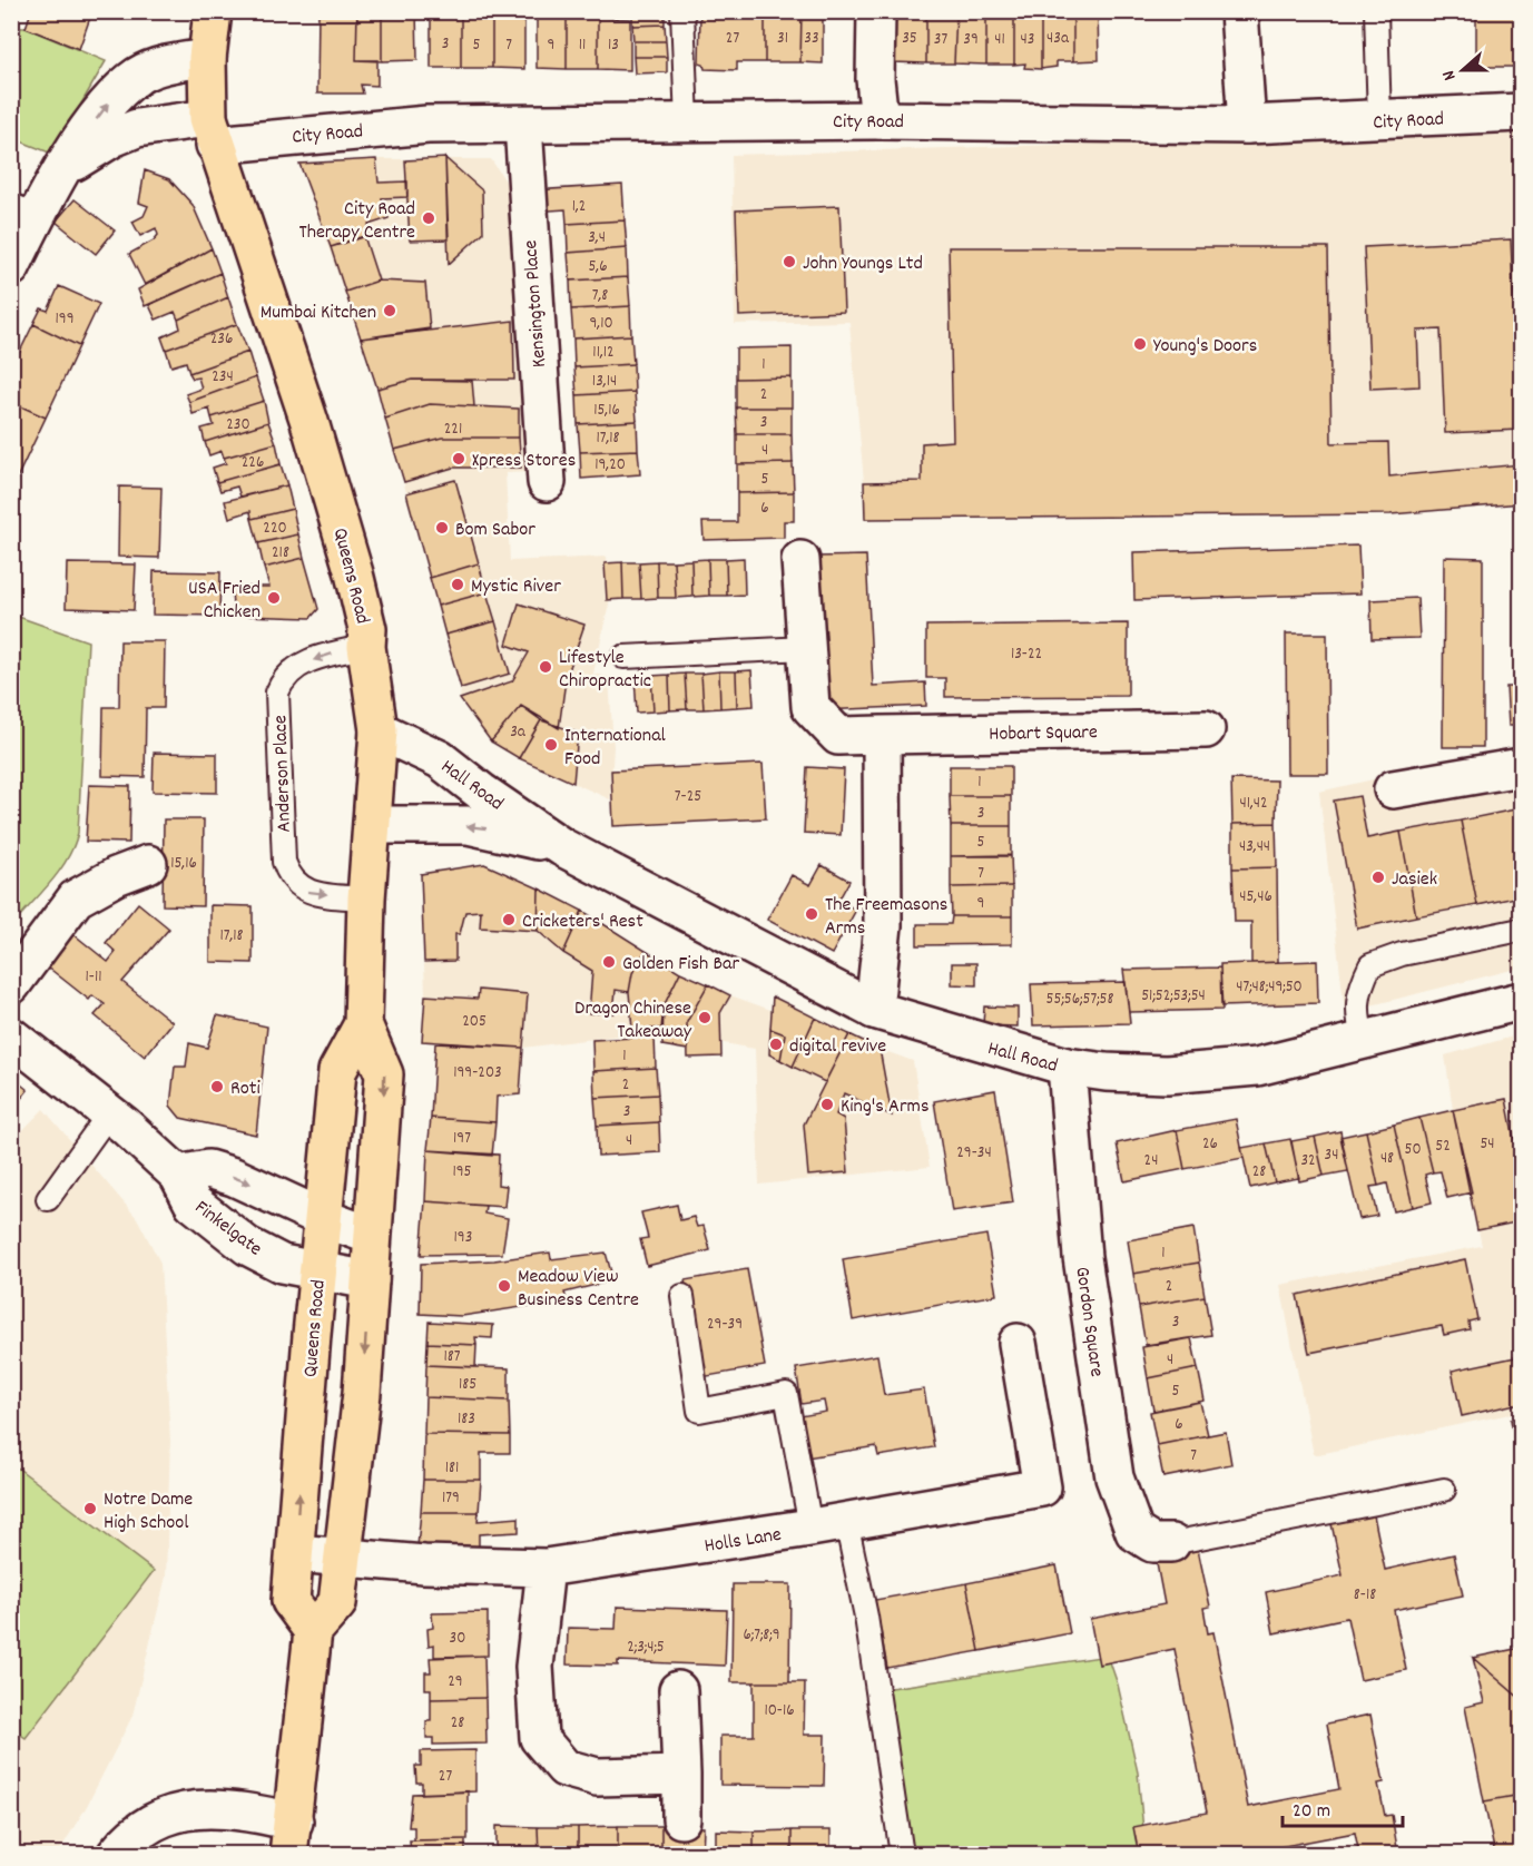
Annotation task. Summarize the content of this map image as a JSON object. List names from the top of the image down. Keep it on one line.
{"streets":{"main road":["Queens Road"],"street":["City Road","Kensington Place","Hobart Square","Hall Road","Finkelgate","Gordon Square","Holls Lane"],"lane":["Anderson Place"]},"crossings":[["City Road","Kensington Place"],["City Road","Queens Road"],["Queens Road","Anderson Place"],["Queens Road","Hall Road"],["Queens Road","Finkelgate"],["Queens Road","Holls Lane"],["Hall Road","Gordon Square"]],"places":["City Road Therapy Centre","John Youngs Ltd","Mumbai Kitchen","Young's Doors","Xpress Stores","Bom Sabor","Mystic River","USA Fried Chicken","Lifestyle Chiropractic","International Food","Jasiek","The Freemasons Arms","Cricketers' Rest","Golden Fish Bar","Dragon Chinese Takeaway","digital revive","Roti","King's Arms","Meadow View Business Centre","Notre Dame High School"],"house_numbers":["27","31","33","35","43a","37","39","41","43","3","5","7","9","11","13","1,2","3,4","5,6","7,8","199","9,10","236","11,12","1","234","13,14","2","15,16","3","230","221","17,18","4","226","19,20","5","6","220","218","13-22","3a","1","7-25","41,42","3","5","43,44","15,16","7","45,46","9","17,18","1-11","47;48;49;50","51;52;53;54","55;56;57;58","205","1","199-203","2","3","197","4","26","54","52","50","29-34","34","48","24","32","195","28","193","1","2","3","29-39","187","4","185","5","183","6","7","181","179","8-18","6;7;8;9","30","2;3;4;5","29","10-16","28","27"],"scale_bar":"20 m","north":"left"}
